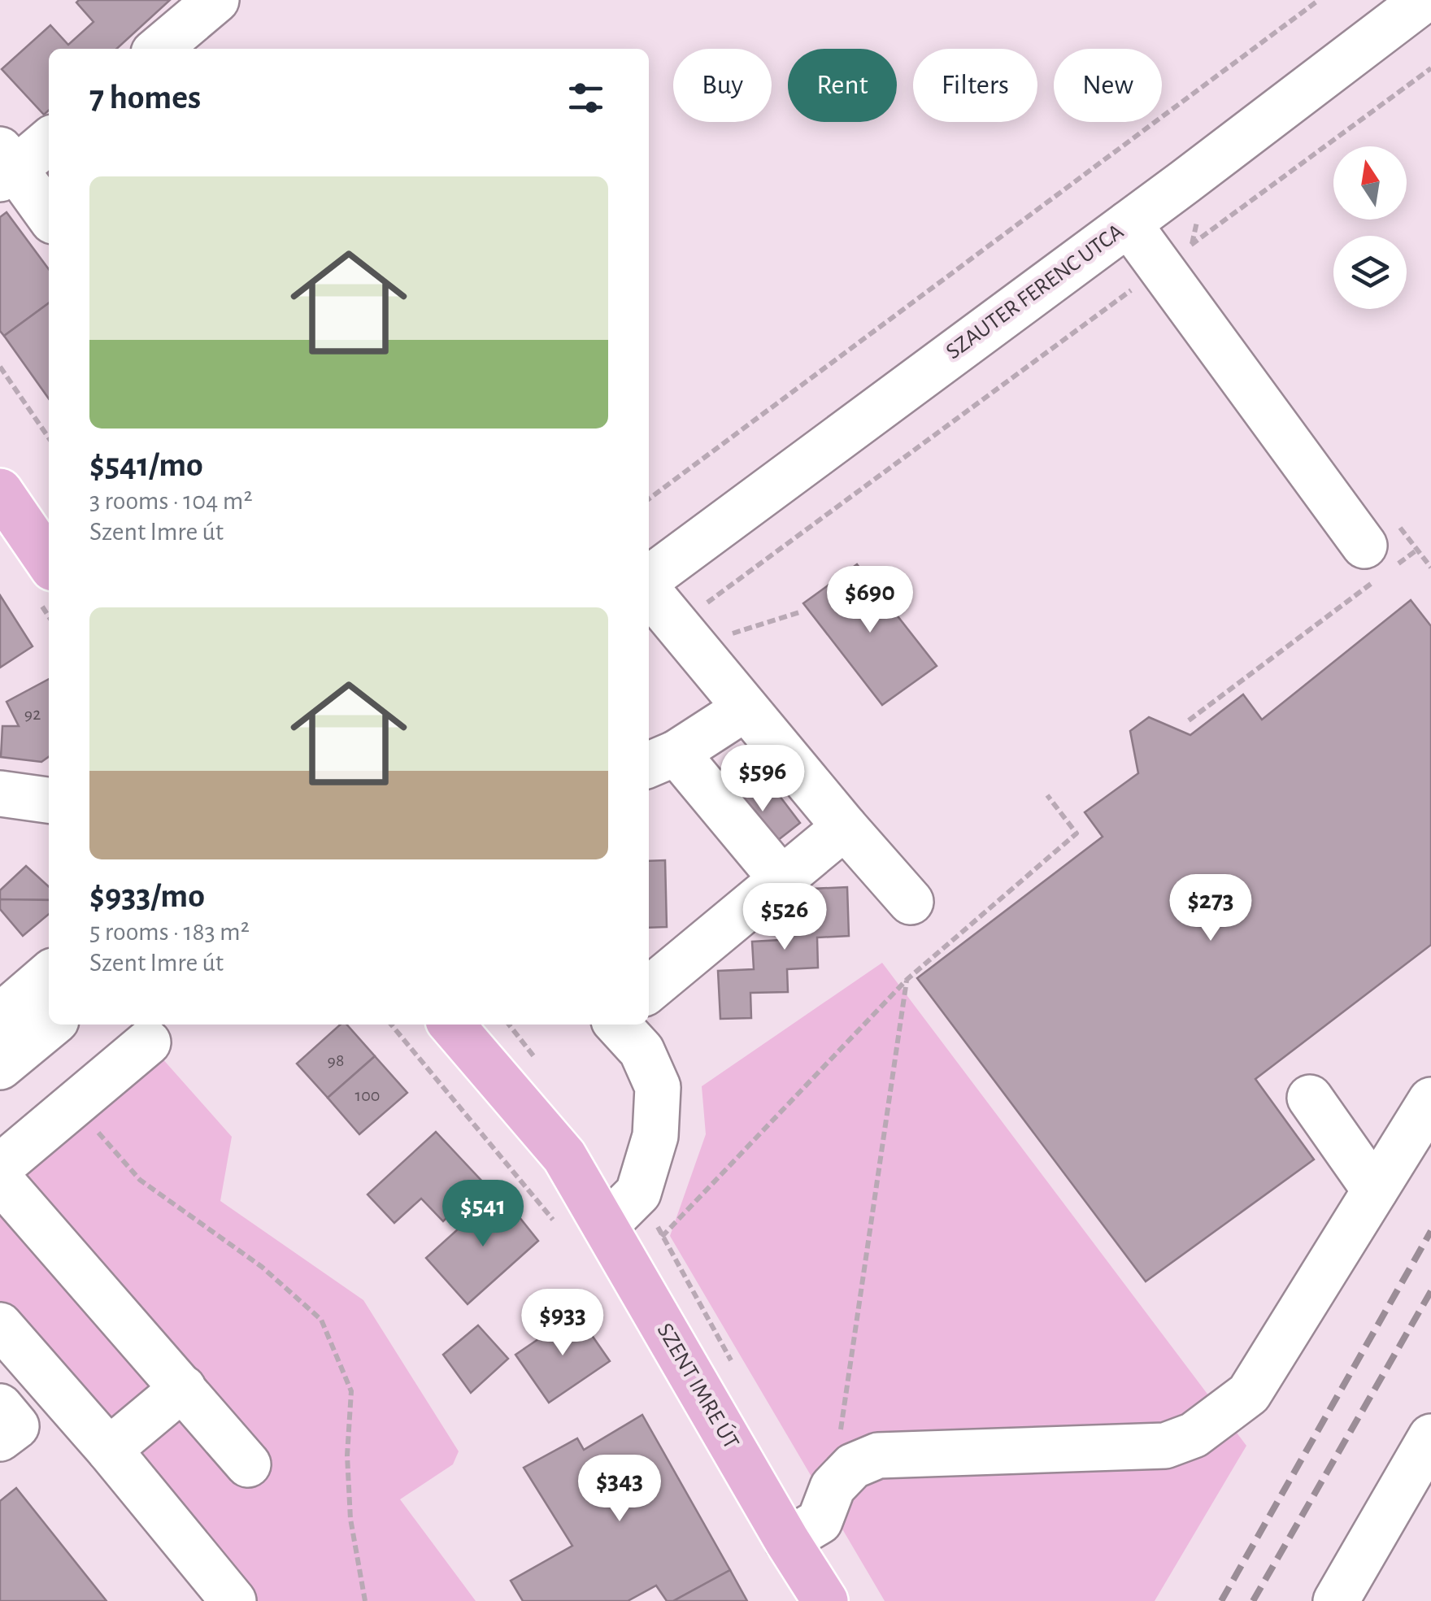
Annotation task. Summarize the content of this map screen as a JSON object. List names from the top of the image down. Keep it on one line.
{"streets":{"main road":["SZENT IMRE ÚT"],"street":["SZAUTER FERENC UTCA"]},"house_numbers":["92","98","100"],"north":"top","page":{"chip":["Buy","Rent","Filters","New"],"heading":"7 homes","list":[{"name":"$541/mo","note":"3 rooms · 104 m² · Szent Imre út"},{"name":"$933/mo","note":"5 rooms · 183 m² · Szent Imre út"}],"price":["$690","$596","$273","$526","$541","$933","$343"]}}
